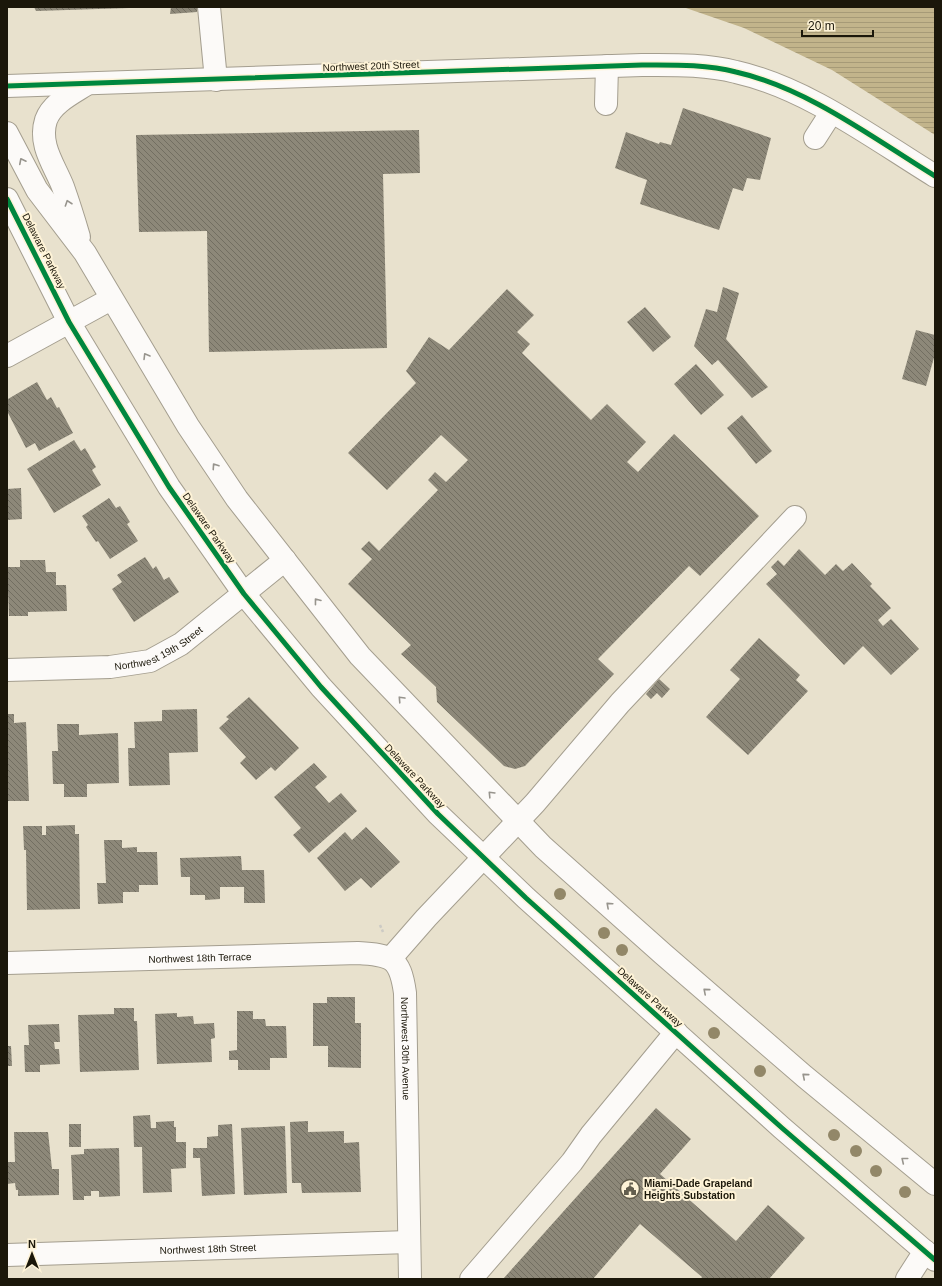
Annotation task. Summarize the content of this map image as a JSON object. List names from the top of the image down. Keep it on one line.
{"streets":{"street":["Northwest 20th Street","Delaware Parkway","Northwest 19th Street","Northwest 18th Terrace","Northwest 30th Avenue","Northwest 18th Street"]},"crossings":[["Delaware Parkway","Northwest 19th Street"],["Northwest 18th Terrace","Northwest 30th Avenue"],["Northwest 30th Avenue","Northwest 18th Street"]],"places":{"public building":["Miami-Dade Grapeland Heights Substation"]},"scale_bar":"20 m","north":"top"}
